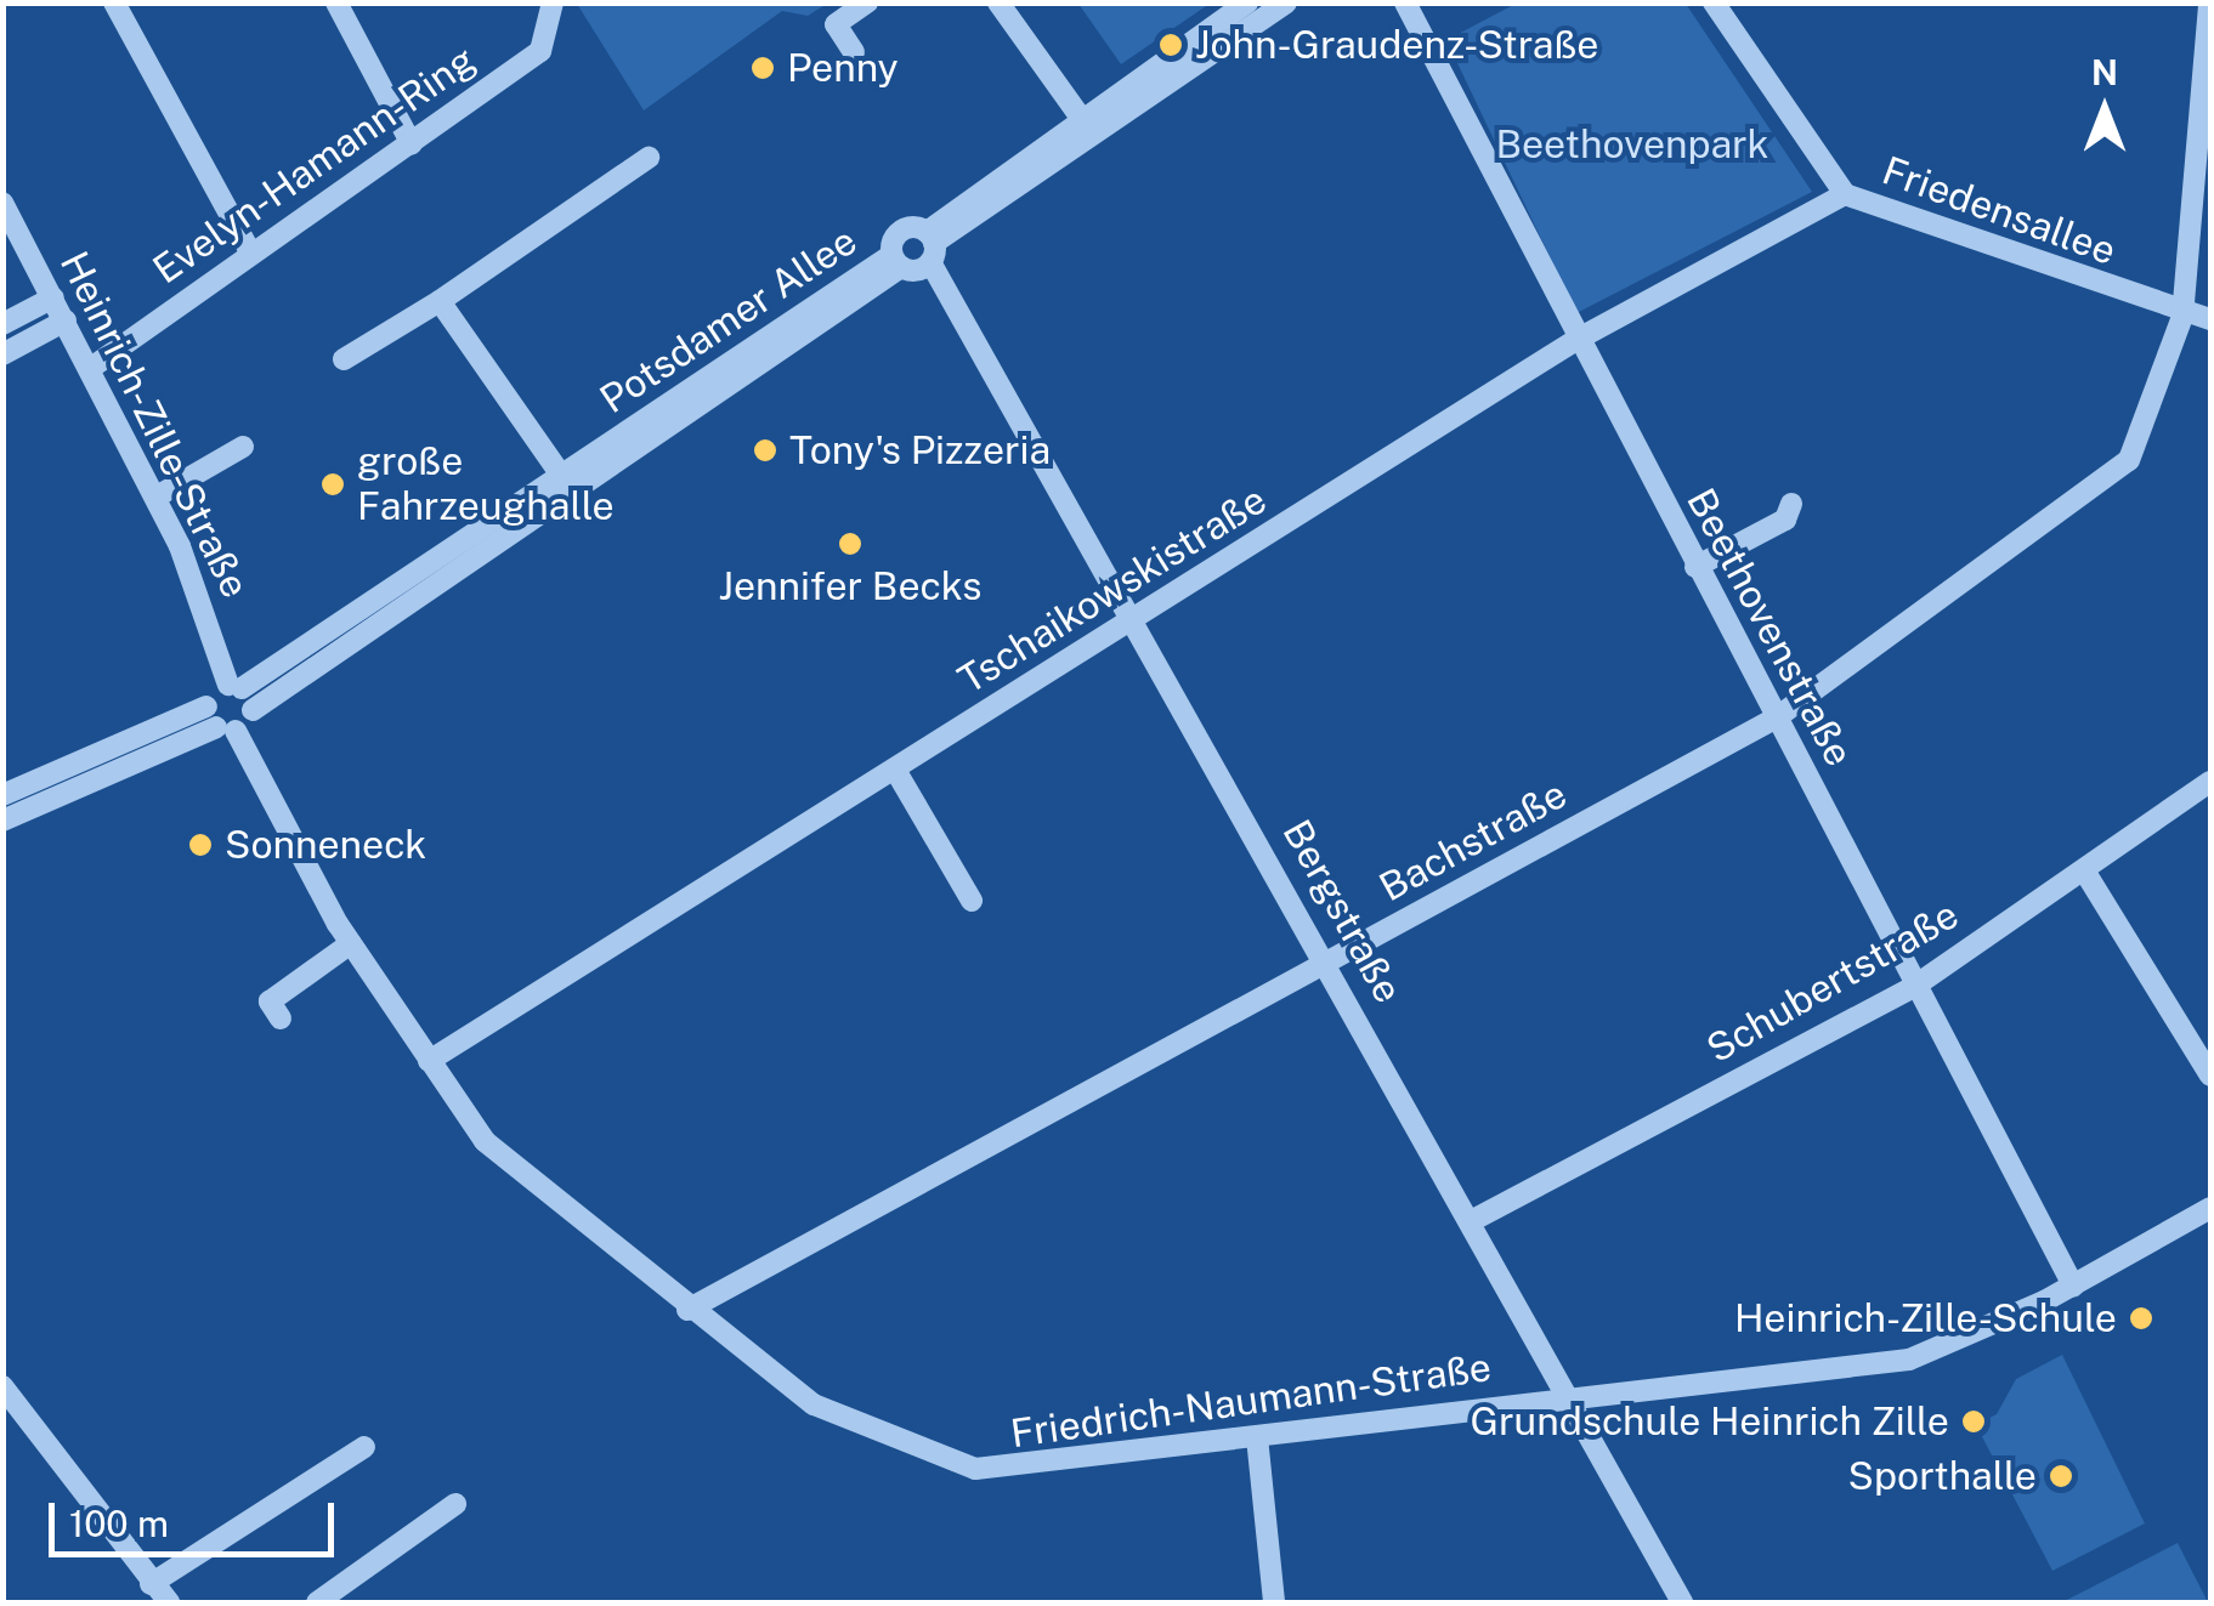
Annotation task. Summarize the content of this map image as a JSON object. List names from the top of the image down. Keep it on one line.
{"streets":{"street":["Evelyn-Hamann-Ring","Friedensallee","Potsdamer Allee","Heinrich-Zille-Straße","Tschaikowskistraße","Beethovenstraße","Bachstraße","Bergstraße","Schubertstraße","Friedrich-Naumann-Straße"]},"crossings":[["Evelyn-Hamann-Ring","Heinrich-Zille-Straße"],["Friedensallee","Tschaikowskistraße"],["Friedensallee","Bachstraße"],["Potsdamer Allee","Heinrich-Zille-Straße"],["Potsdamer Allee","Bergstraße"],["Potsdamer Allee","Friedrich-Naumann-Straße"],["Tschaikowskistraße","Beethovenstraße"],["Tschaikowskistraße","Bergstraße"],["Tschaikowskistraße","Friedrich-Naumann-Straße"],["Beethovenstraße","Bachstraße"],["Beethovenstraße","Schubertstraße"],["Beethovenstraße","Friedrich-Naumann-Straße"],["Bachstraße","Bergstraße"],["Bachstraße","Friedrich-Naumann-Straße"],["Bergstraße","Schubertstraße"],["Bergstraße","Friedrich-Naumann-Straße"]],"parks":["Beethovenpark"],"places":["John-Graudenz-Straße","Penny","Tony's Pizzeria","große Fahrzeughalle","Jennifer Becks","Sonneneck","Heinrich-Zille-Schule","Grundschule Heinrich Zille","Sporthalle"],"scale_bar":"100 m","north":"top"}
